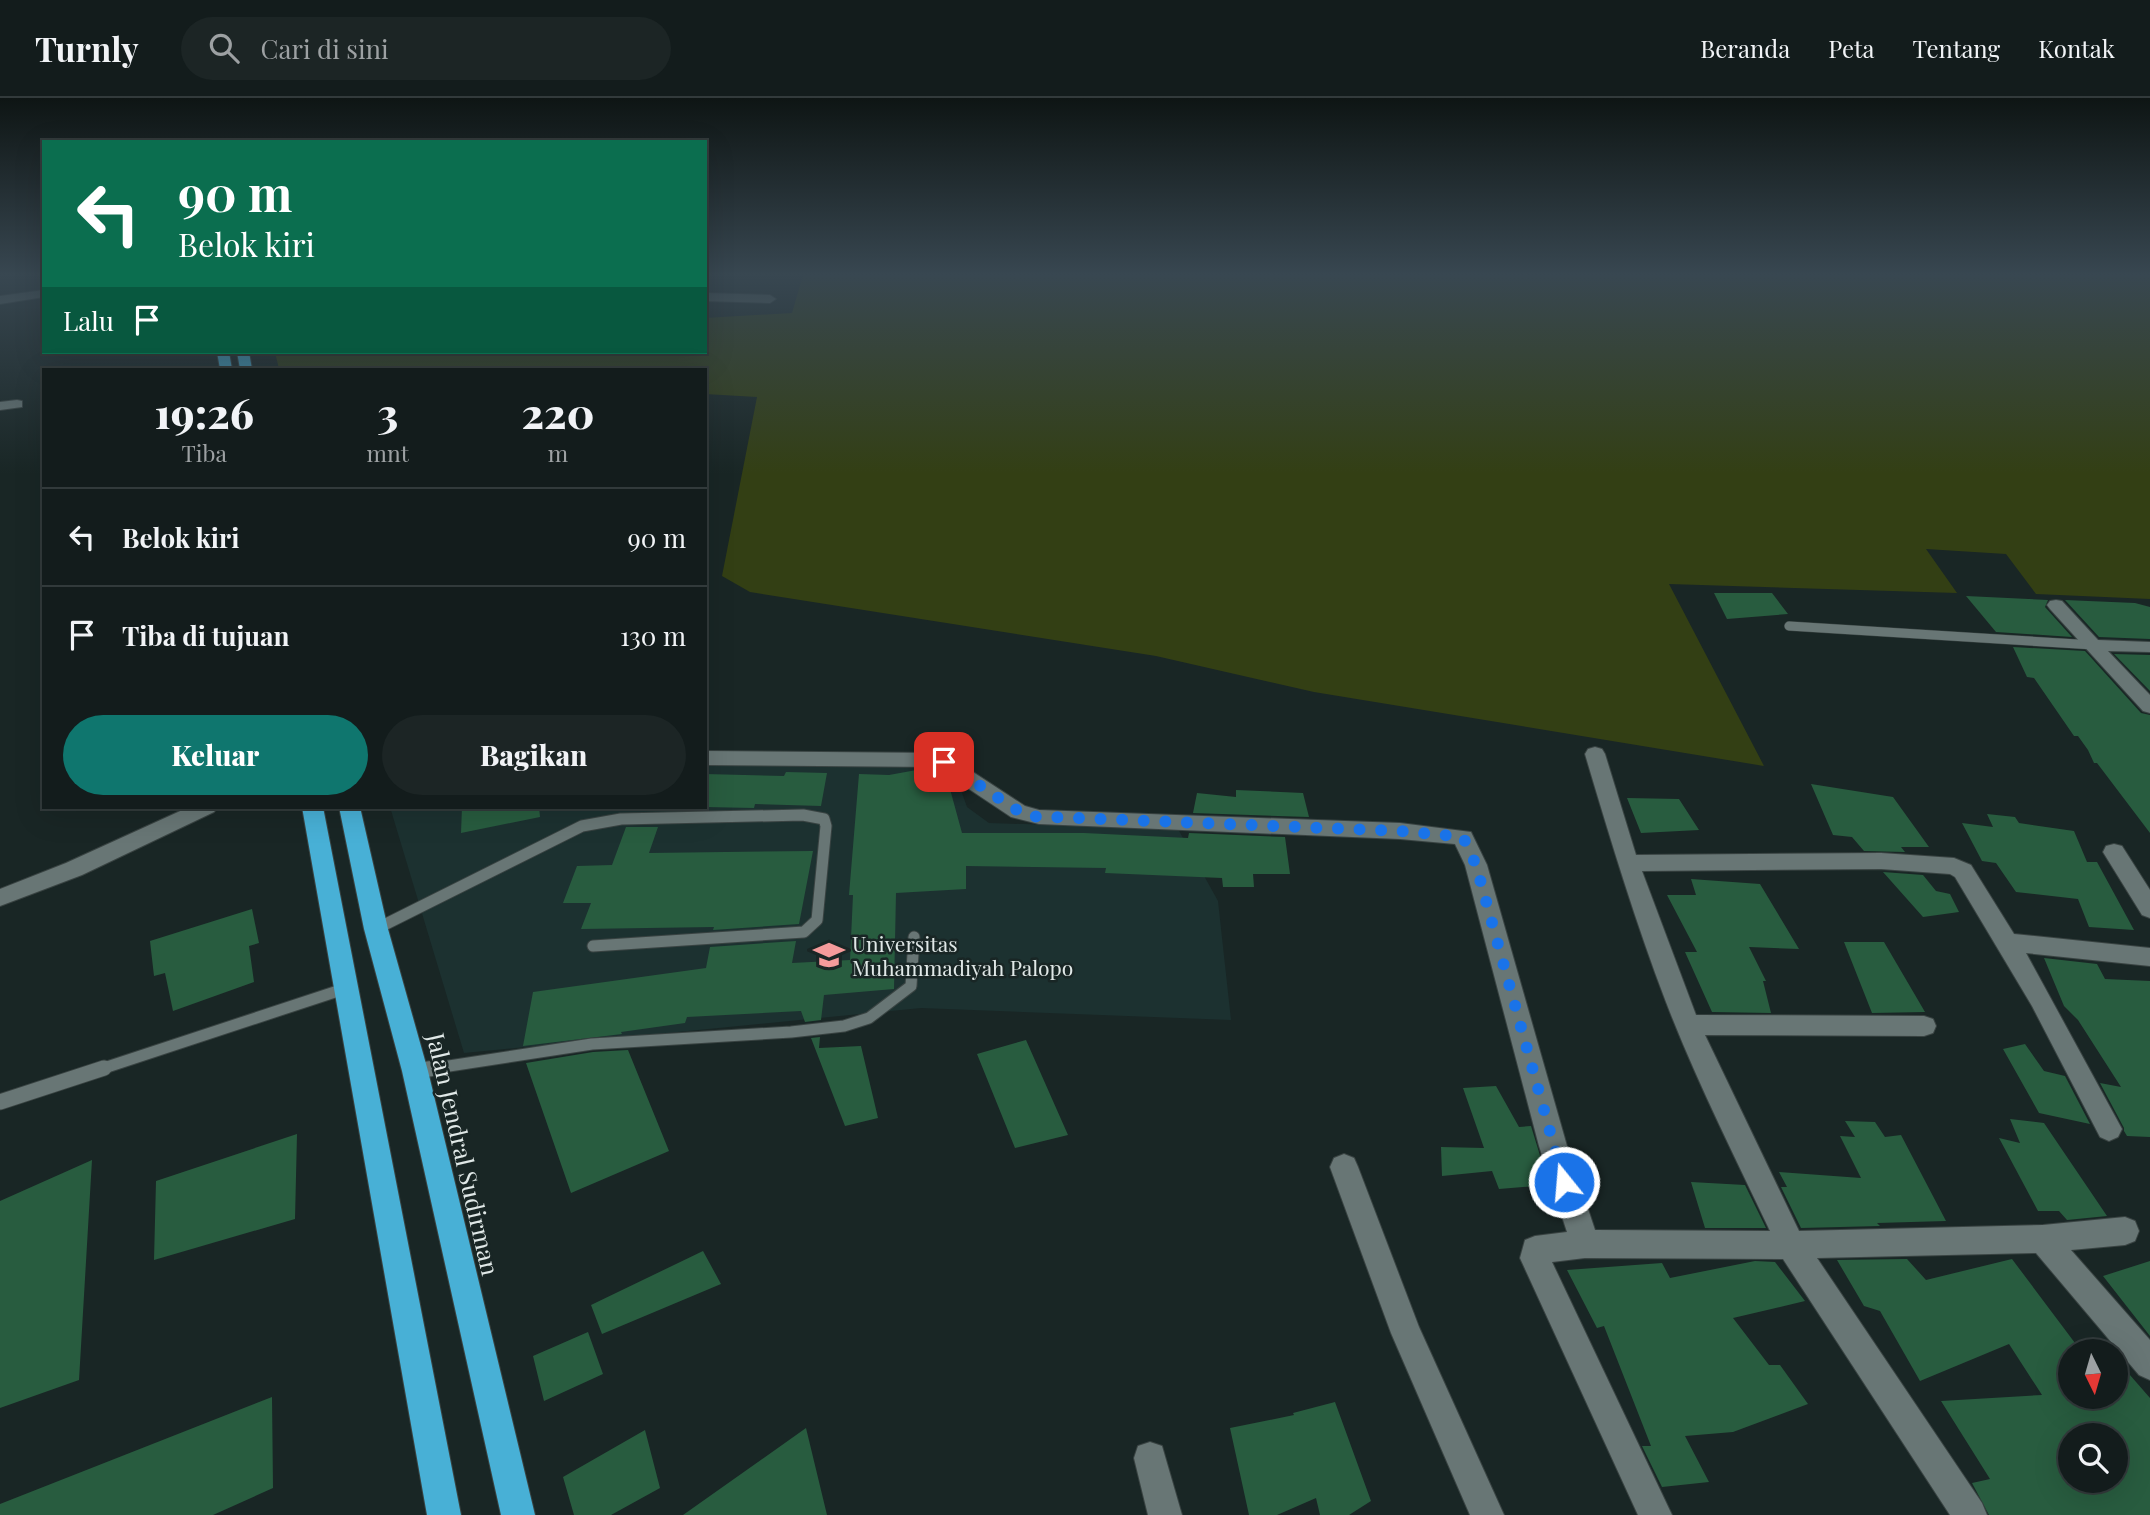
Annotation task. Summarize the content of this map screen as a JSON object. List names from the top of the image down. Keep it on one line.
{"streets":{"highway":["Jalan Jendral Sudirman"]},"places":{"school or university":["Universitas Muhammadiyah Palopo"]},"north":"bottom","page":{"header":"Turnly","search":"Cari di sini","nav":["Beranda","Peta","Tentang","Kontak"],"turn":["90 m","Belok kiri"],"then":"Lalu","eta":["19:26","Tiba","3","mnt","220","m"],"list":[{"name":"Belok kiri","value":"90 m"},{"name":"Tiba di tujuan","value":"130 m"}],"buttons":["Keluar","Bagikan"]}}
